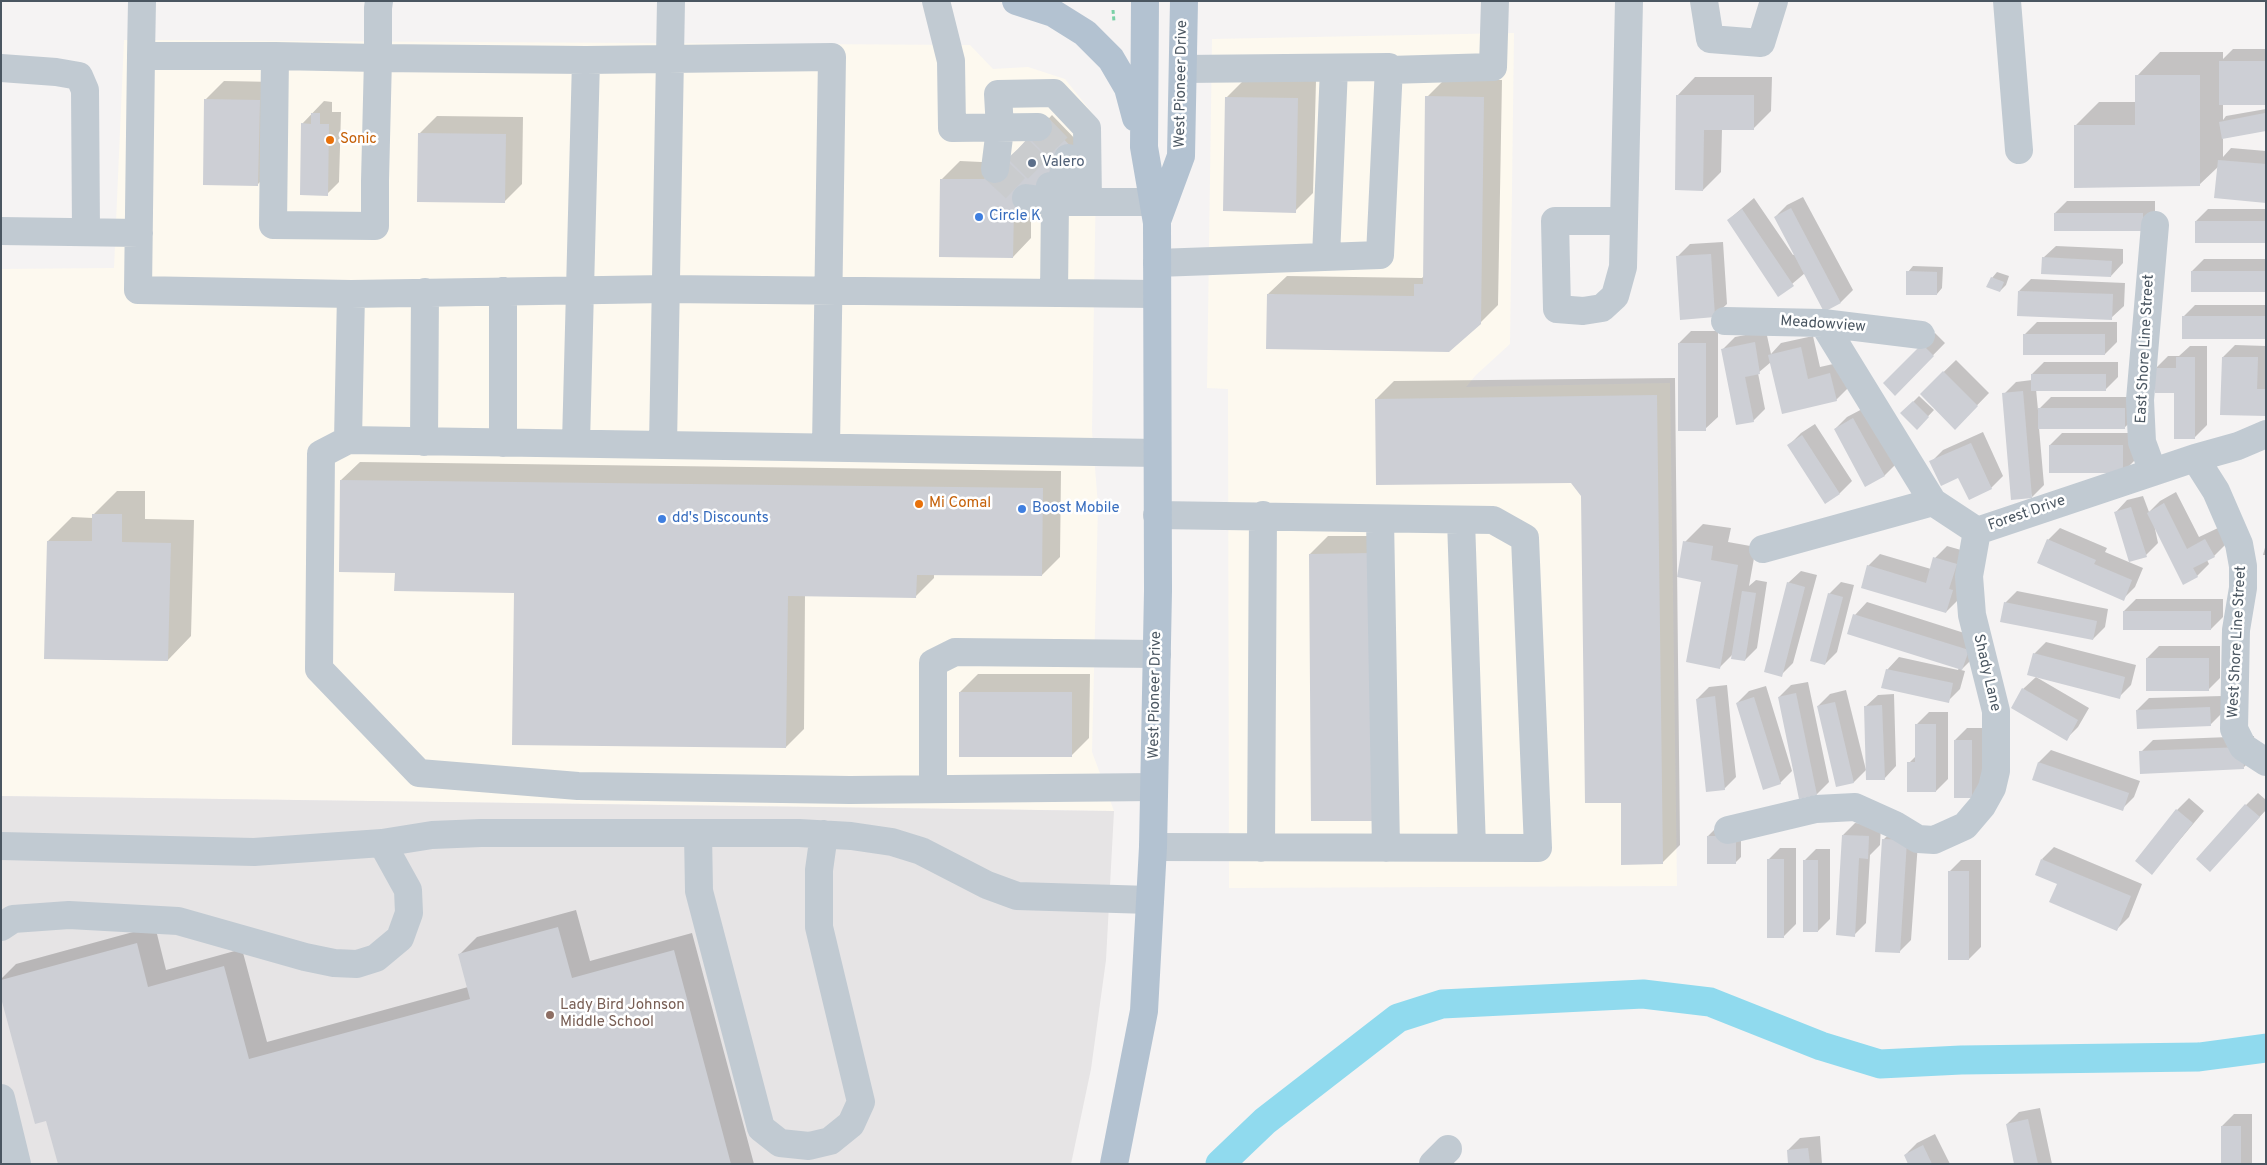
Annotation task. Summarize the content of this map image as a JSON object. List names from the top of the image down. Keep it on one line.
{"streets":{"main road":["West Pioneer Drive"],"street":["Meadowview","East Shore Line Street","Forest Drive","West Shore Line Street","Shady Lane"]},"crossings":[["East Shore Line Street","Forest Drive"],["Forest Drive","West Shore Line Street"],["Forest Drive","Shady Lane"]],"places":["Sonic","Valero","Circle K","Mi Comal","Boost Mobile","dd's Discounts","Lady Bird Johnson Middle School"]}
